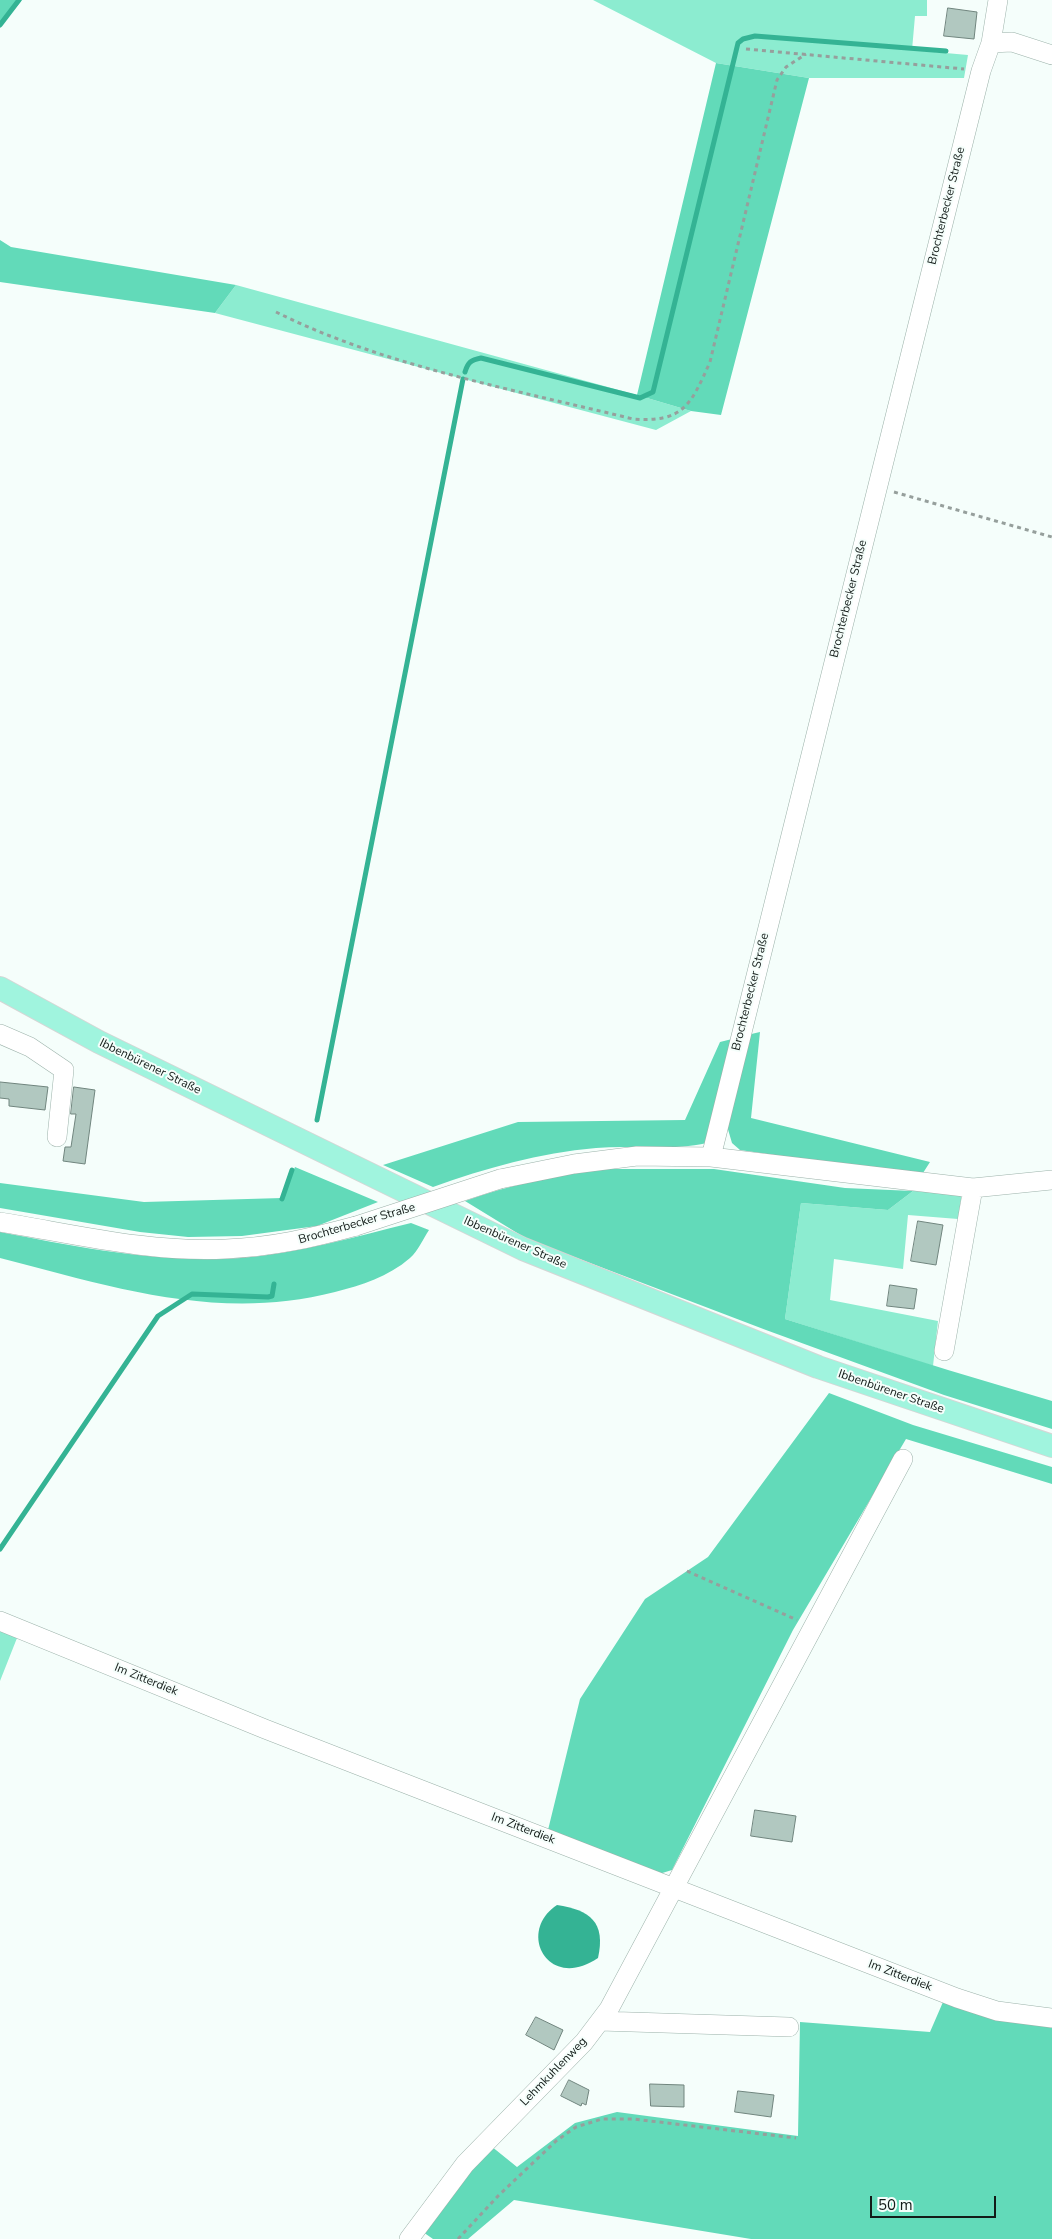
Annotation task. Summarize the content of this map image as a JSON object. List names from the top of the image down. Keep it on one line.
{"streets":{"main road":["Ibbenbürener Straße"],"street":["Brochterbecker Straße","Im Zitterdiek","Lehmkuhlenweg"]},"crossings":[["Im Zitterdiek","Lehmkuhlenweg"]],"scale_bar":"50 m"}
